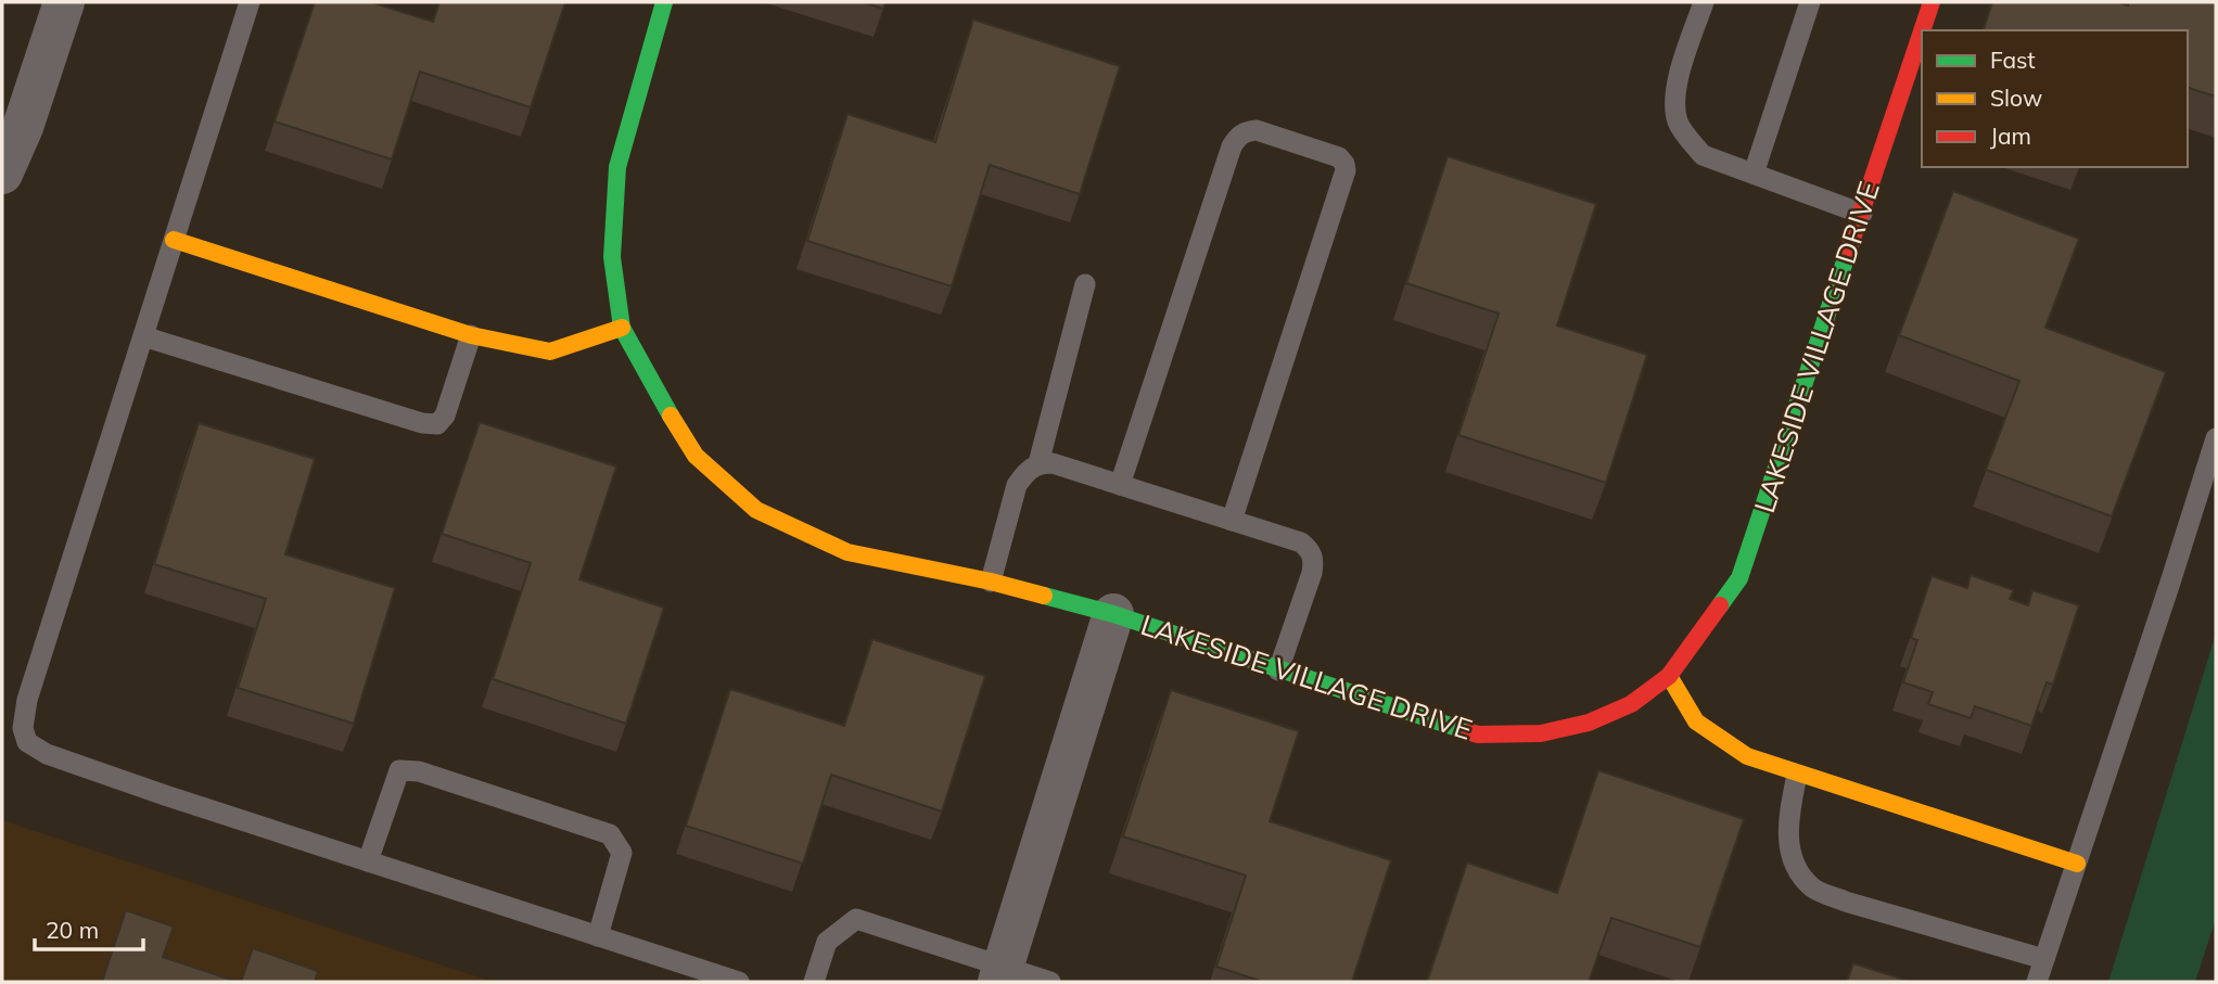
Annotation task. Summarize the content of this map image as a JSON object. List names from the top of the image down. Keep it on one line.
{"streets":{"street":["LAKESIDE VILLAGE DRIVE"]},"legend":["Fast","Slow","Jam"],"scale_bar":"20 m"}
